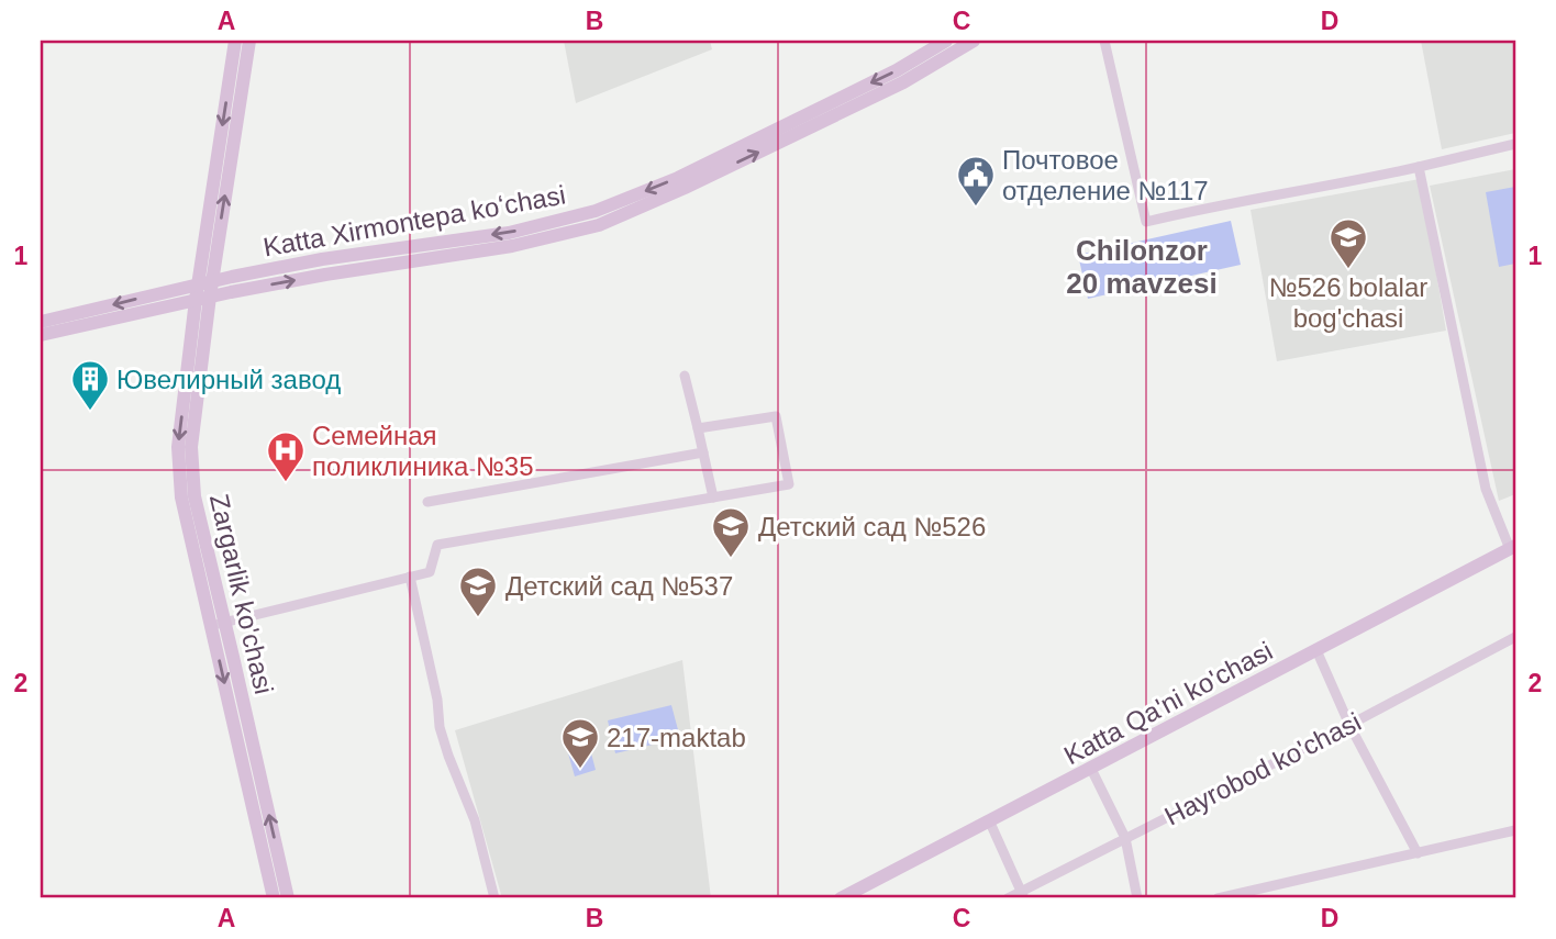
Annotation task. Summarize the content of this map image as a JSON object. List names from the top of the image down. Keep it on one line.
{"streets":{"main road":["Katta Xirmontepa koʻchasi","Zargarlik ko'chasi","Katta Qa'ni ko'chasi"],"street":["Hayrobod ko'chasi"]},"crossings":[["Katta Xirmontepa koʻchasi","Zargarlik ko'chasi"]],"districts":["Chilonzor 20 mavzesi"],"places":{"public building":["Почтовое отделение №117"],"school or university":["№526 bolalar bog'chasi","Детский сад №526","Детский сад №537","217-maktab"],"building":["Ювелирный завод"],"hospital":["Семейная поликлиника №35"]},"grid":{"columns":["A","B","C","D"],"rows":["1","2"]}}
